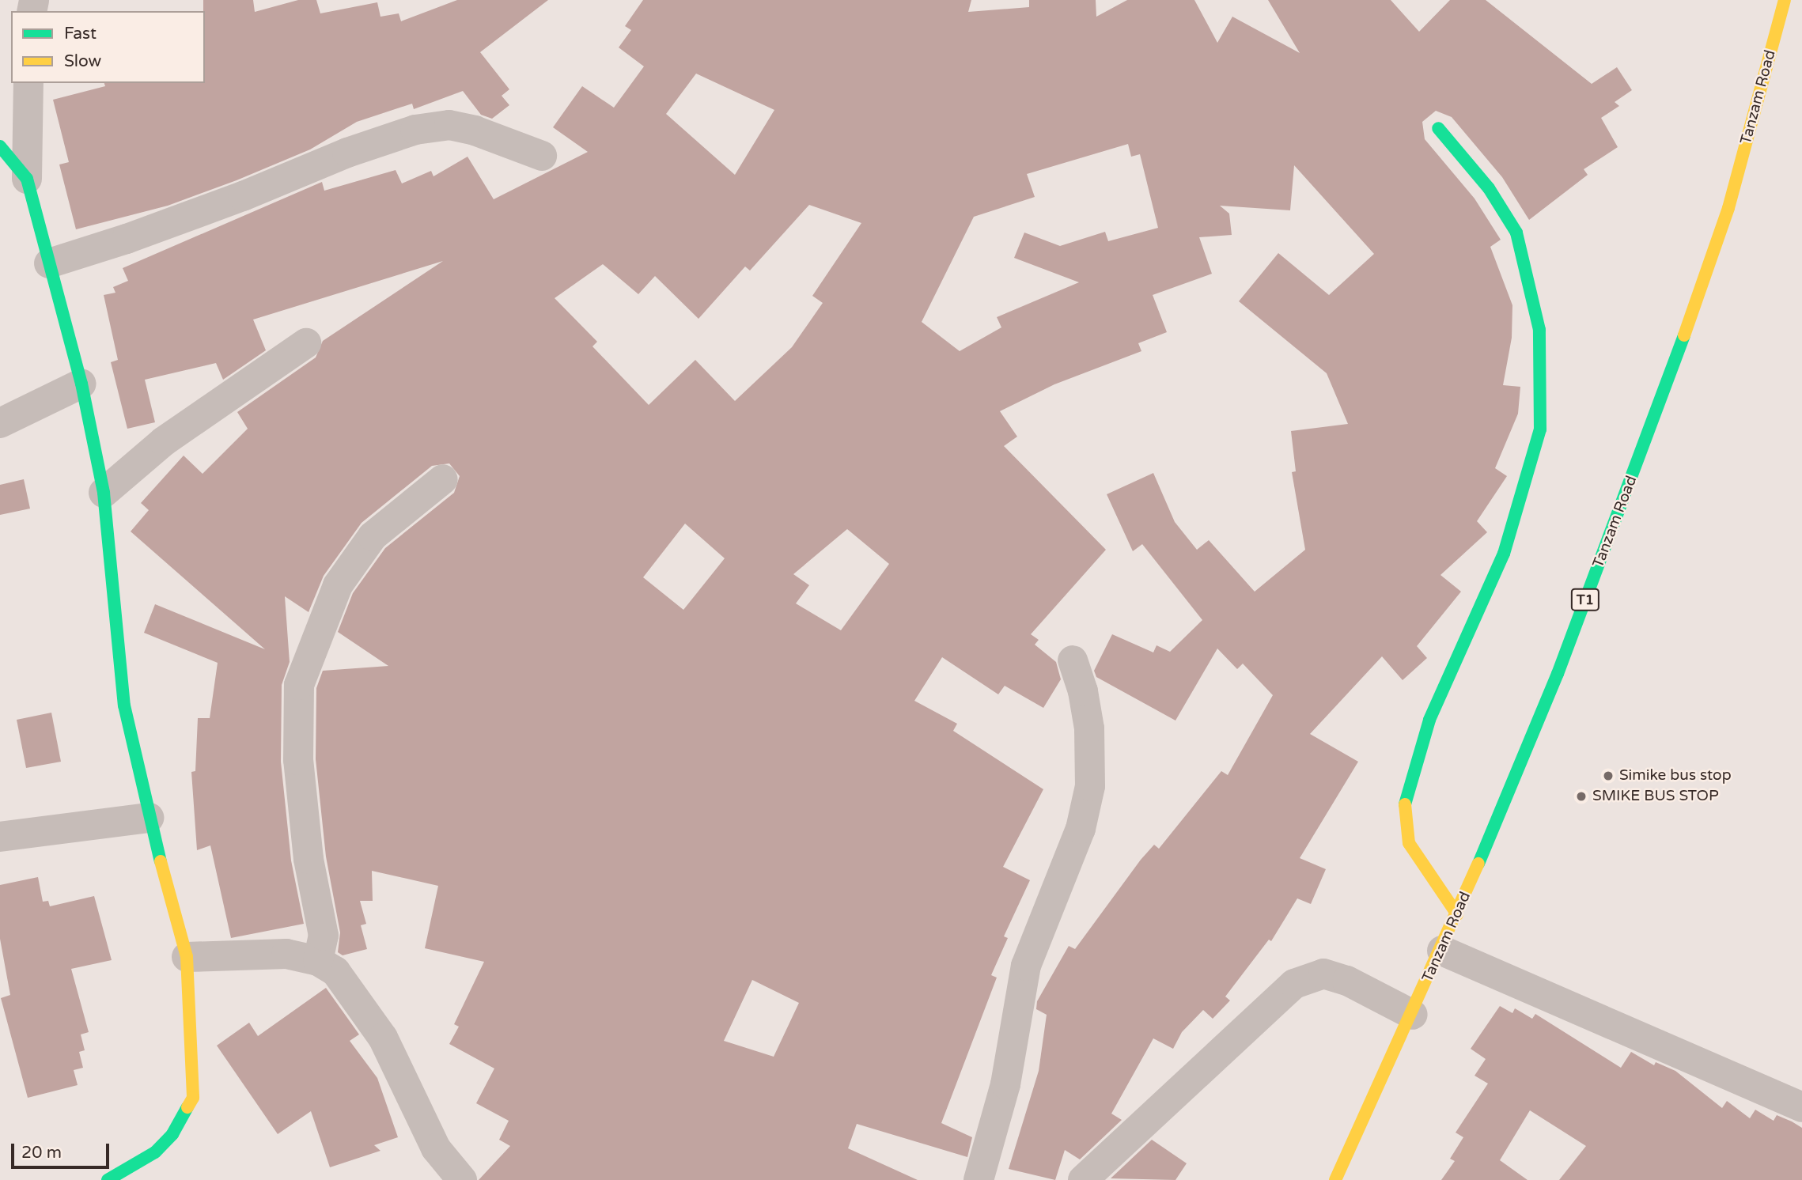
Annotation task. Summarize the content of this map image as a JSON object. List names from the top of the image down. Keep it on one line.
{"streets":{"main road":["Tanzam Road","T1"]},"places":["Simike bus stop","SMIKE BUS STOP"],"legend":["Fast","Slow"],"scale_bar":"20 m"}
